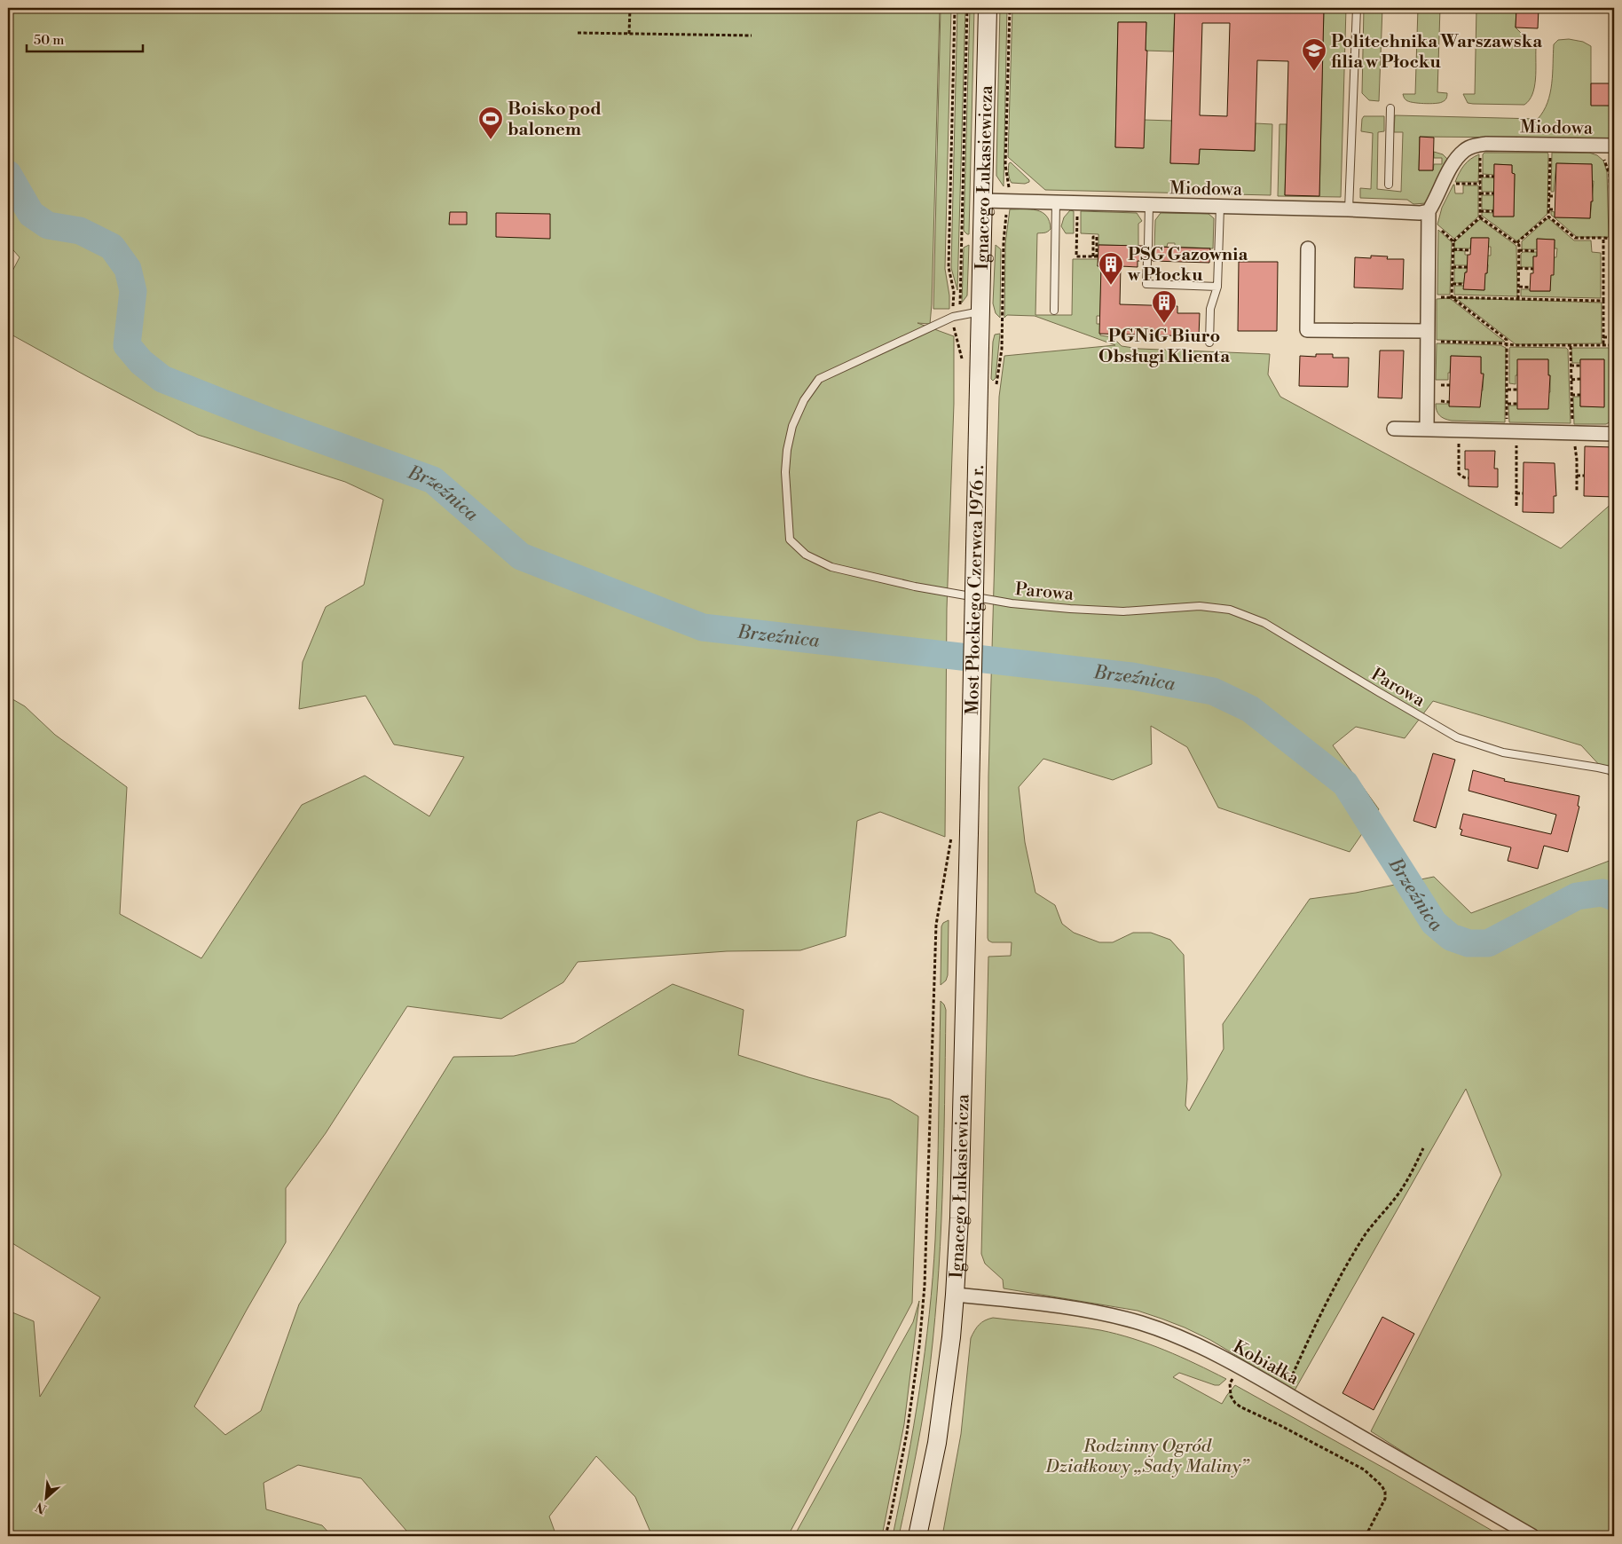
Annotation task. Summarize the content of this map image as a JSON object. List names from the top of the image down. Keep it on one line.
{"streets":{"street":["Miodowa","Ignacego Łukasiewicza","Most Płockiego Czerwca 1976 r.","Kobiałka"],"lane":["Parowa"]},"crossings":[["Miodowa","Ignacego Łukasiewicza"],["Ignacego Łukasiewicza","Most Płockiego Czerwca 1976 r."],["Ignacego Łukasiewicza","Parowa"],["Ignacego Łukasiewicza","Kobiałka"]],"water":["Brzeźnica"],"parks":["Rodzinny Ogród Działkowy „Sady Maliny”"],"places":{"school or university":["Politechnika Warszawska filia w Płocku"],"sports":["Boisko pod balonem"],"building":["PSG Gazownia w Płocku","PGNiG Biuro Obsługi Klienta"]},"scale_bar":"50 m","north":"bottom left"}
